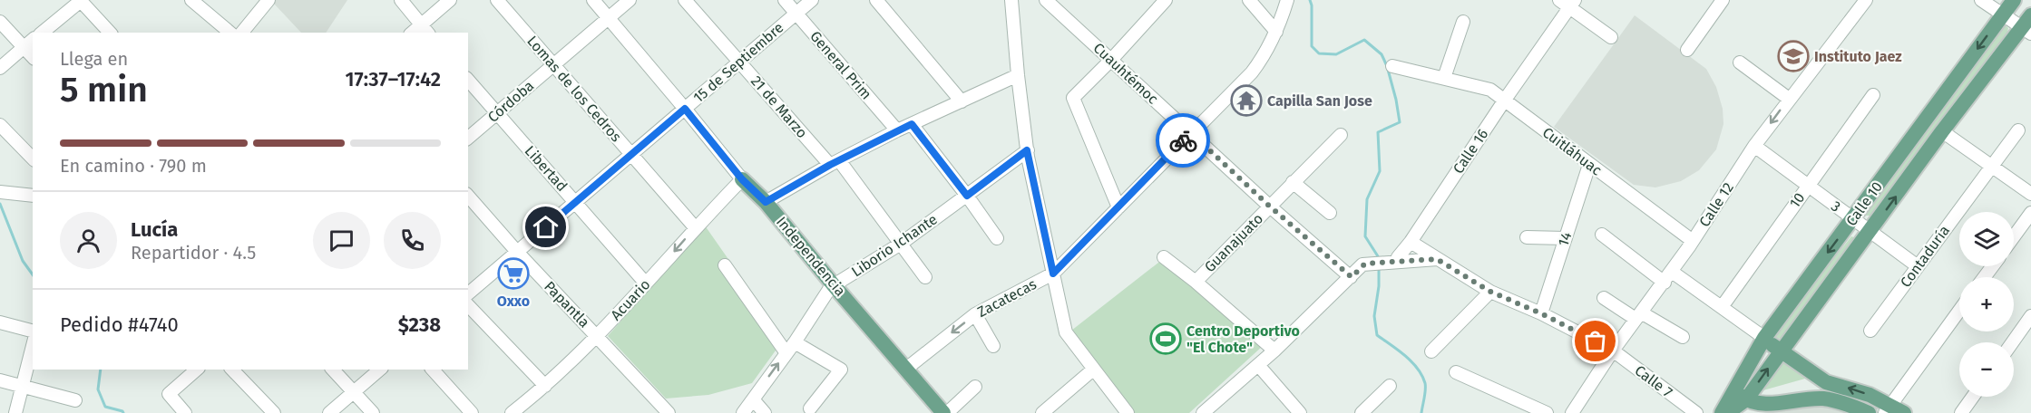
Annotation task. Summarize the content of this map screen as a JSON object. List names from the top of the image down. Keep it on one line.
{"streets":{"main road":["Calle 10","Independencia"],"street":["15 de Septiembre","General Prim","Cuauhtémoc","Lomas de los Cedros","Córdoba","21 de Marzo","Calle 16","Cuitláhuac","Libertad","10","Calle 12","3","14","Guanajuato","Liborio Ichante","Contaduría","Zacatecas","Acuario","Papantla","Calle 7"]},"crossings":[["15 de Septiembre","General Prim"],["15 de Septiembre","Lomas de los Cedros"],["15 de Septiembre","21 de Marzo"],["15 de Septiembre","Libertad"],["15 de Septiembre","Independencia"],["15 de Septiembre","Papantla"],["Cuauhtémoc","Guanajuato"],["Cuauhtémoc","Zacatecas"],["Lomas de los Cedros","Córdoba"],["Lomas de los Cedros","Acuario"],["Córdoba","Libertad"],["Córdoba","Independencia"],["21 de Marzo","Liborio Ichante"],["Calle 16","Cuitláhuac"],["Calle 16","Calle 7"],["Cuitláhuac","Calle 12"],["Cuitláhuac","14"],["Libertad","Acuario"],["10","3"],["Calle 10","3"],["Calle 12","3"],["Calle 12","Calle 7"],["3","Contaduría"],["14","Calle 7"],["Liborio Ichante","Independencia"],["Independencia","Zacatecas"],["Independencia","Acuario"],["Acuario","Papantla"]],"places":{"school or university":["Instituto Jaez"],"temple":["Capilla San Jose"],"supermarket":["Oxxo"],"sports":["Centro Deportivo \"El Chote\""]},"page":{"heading":["5 min","Llega en","17:37–17:42"],"panel":["Lucía","Repartidor · 4.5","Pedido #4740","$238"],"bar":"En camino · 790 m","map_buttons":["+","−"]}}
